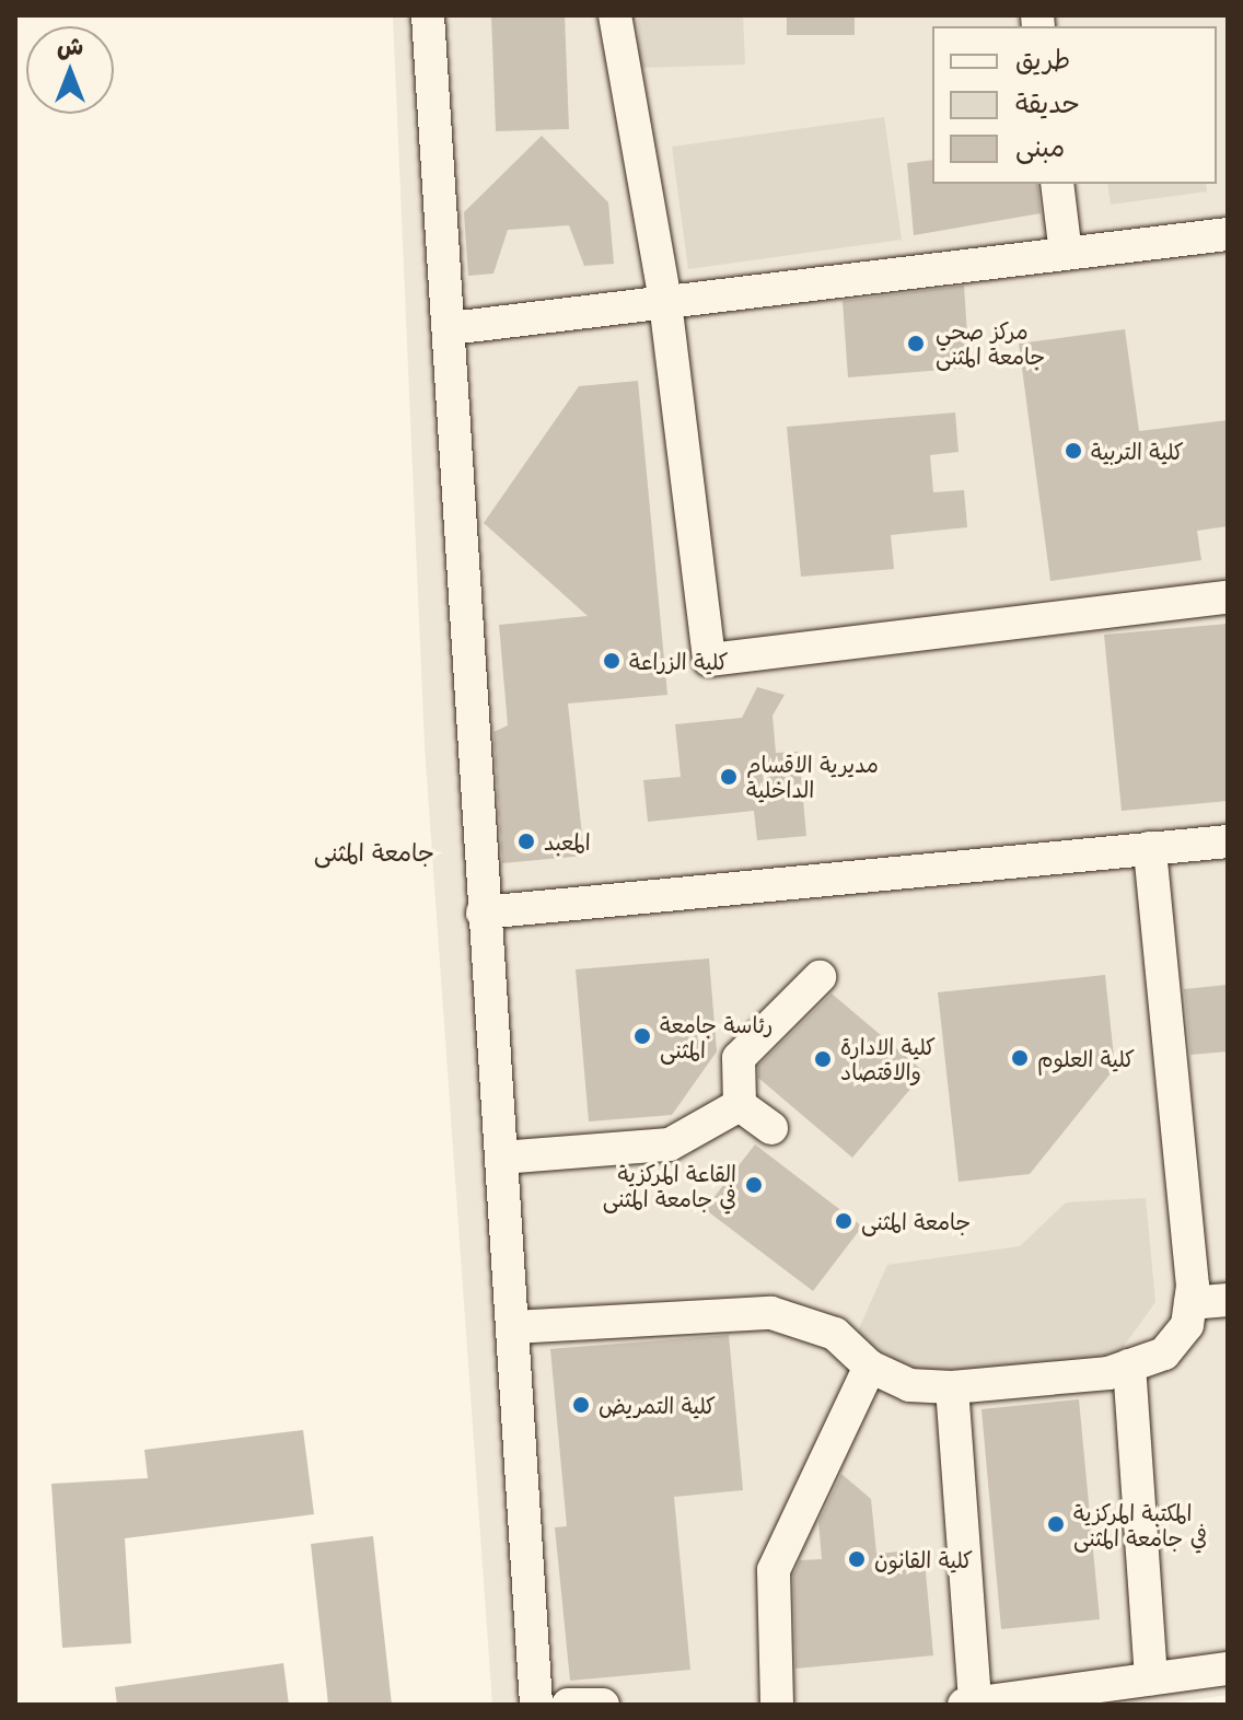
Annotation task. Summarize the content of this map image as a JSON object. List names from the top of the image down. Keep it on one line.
{"districts":["جامعة المثنى"],"places":["مركز صحي جامعة المثنى","كلية التربية","كلية الزراعة","مديرية الاقسام الداخلية","المعبد","رئاسة جامعة المثنى","كلية العلوم","كلية الادارة والاقتصاد","القاعة المركزية في جامعة المثنى","جامعة المثنى","كلية التمريض","المكتبة المركزية في جامعة المثنى","كلية القانون"],"legend":["طريق","حديقة","مبنى"],"north":"top"}
